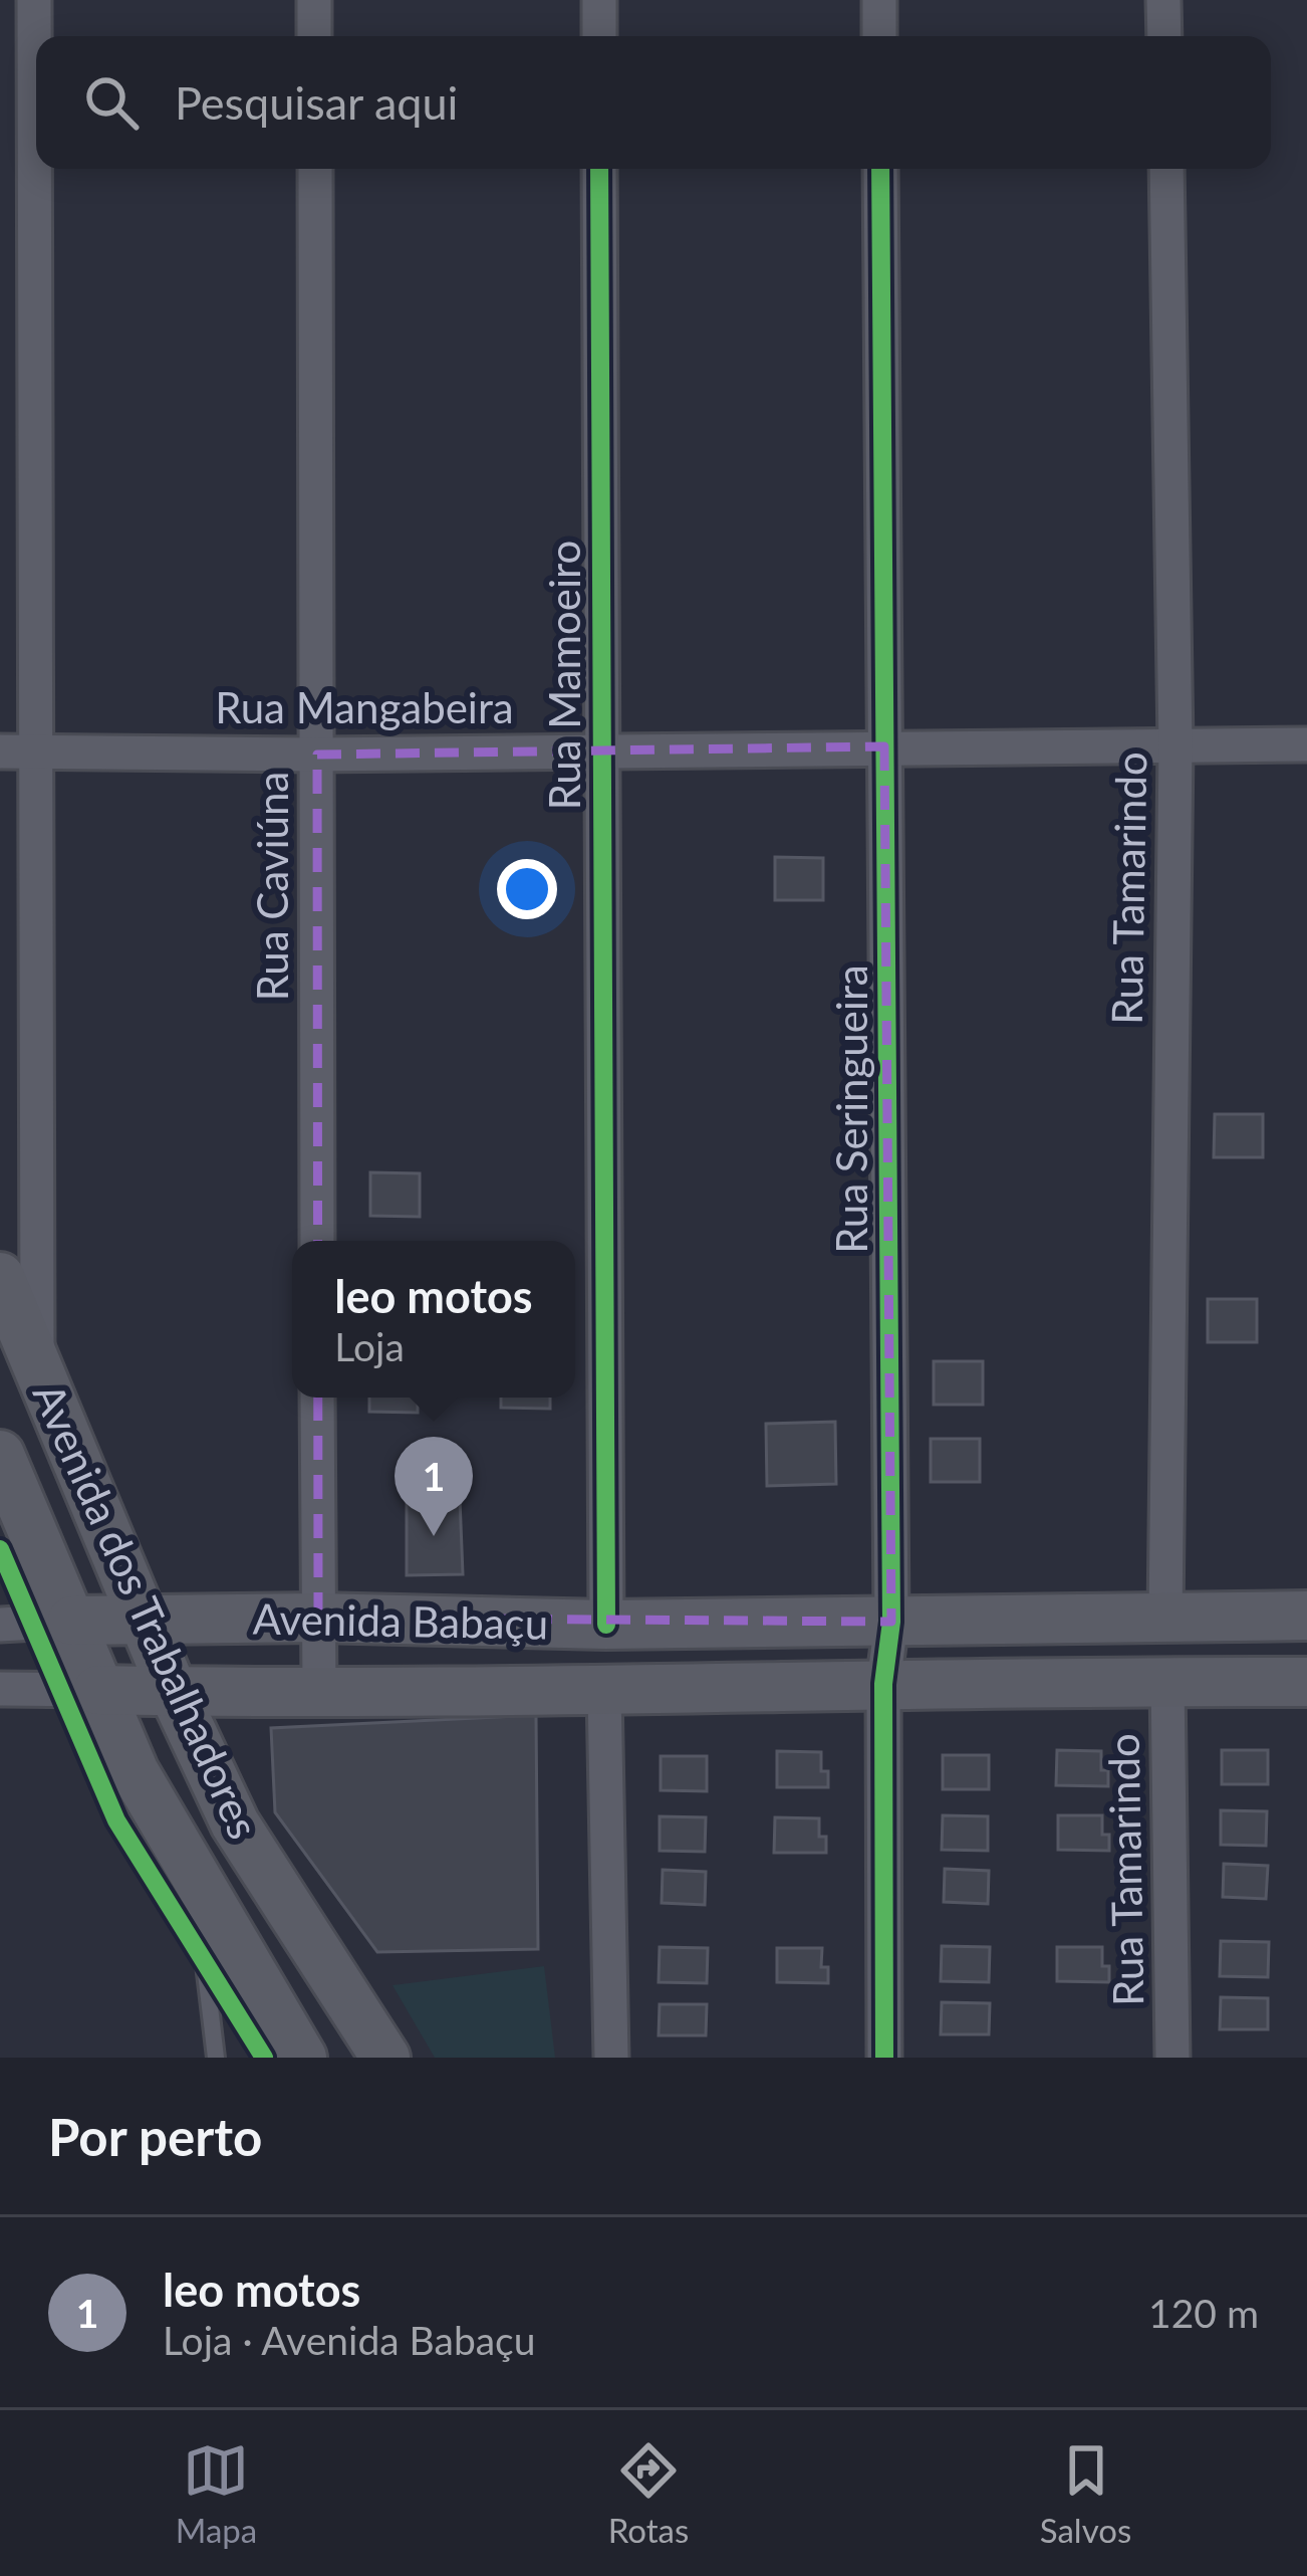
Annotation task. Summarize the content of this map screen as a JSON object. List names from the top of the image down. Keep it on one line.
{"streets":{"street":["Rua Mamoeiro","Rua Mangabeira","Rua Caviúna","Rua Tamarindo","Rua Seringueira","Avenida dos Trabalhadores","Avenida Babaçu"]},"crossings":[["Rua Mamoeiro","Rua Mangabeira"],["Rua Mamoeiro","Avenida Babaçu"],["Rua Mangabeira","Rua Caviúna"],["Rua Mangabeira","Rua Tamarindo"],["Rua Mangabeira","Rua Seringueira"],["Rua Tamarindo","Avenida Babaçu"],["Rua Seringueira","Avenida Babaçu"],["Avenida dos Trabalhadores","Avenida Babaçu"]],"page":{"search":"Pesquisar aqui","popup":["leo motos","Loja"],"pins":"1","heading":"Por perto","list":[{"mark":"1","name":"leo motos","note":"Loja · Avenida Babaçu","value":"120 m"}],"nav":["Mapa","Rotas","Salvos"]}}
